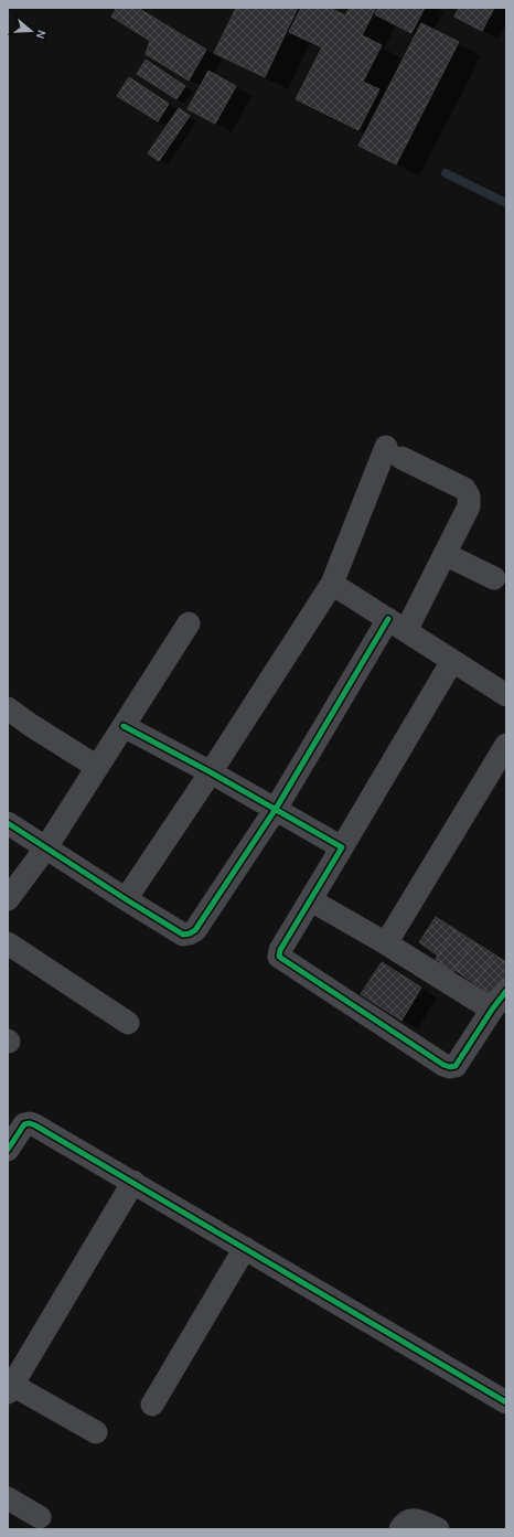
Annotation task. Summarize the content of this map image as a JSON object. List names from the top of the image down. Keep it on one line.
{"north":"right"}
